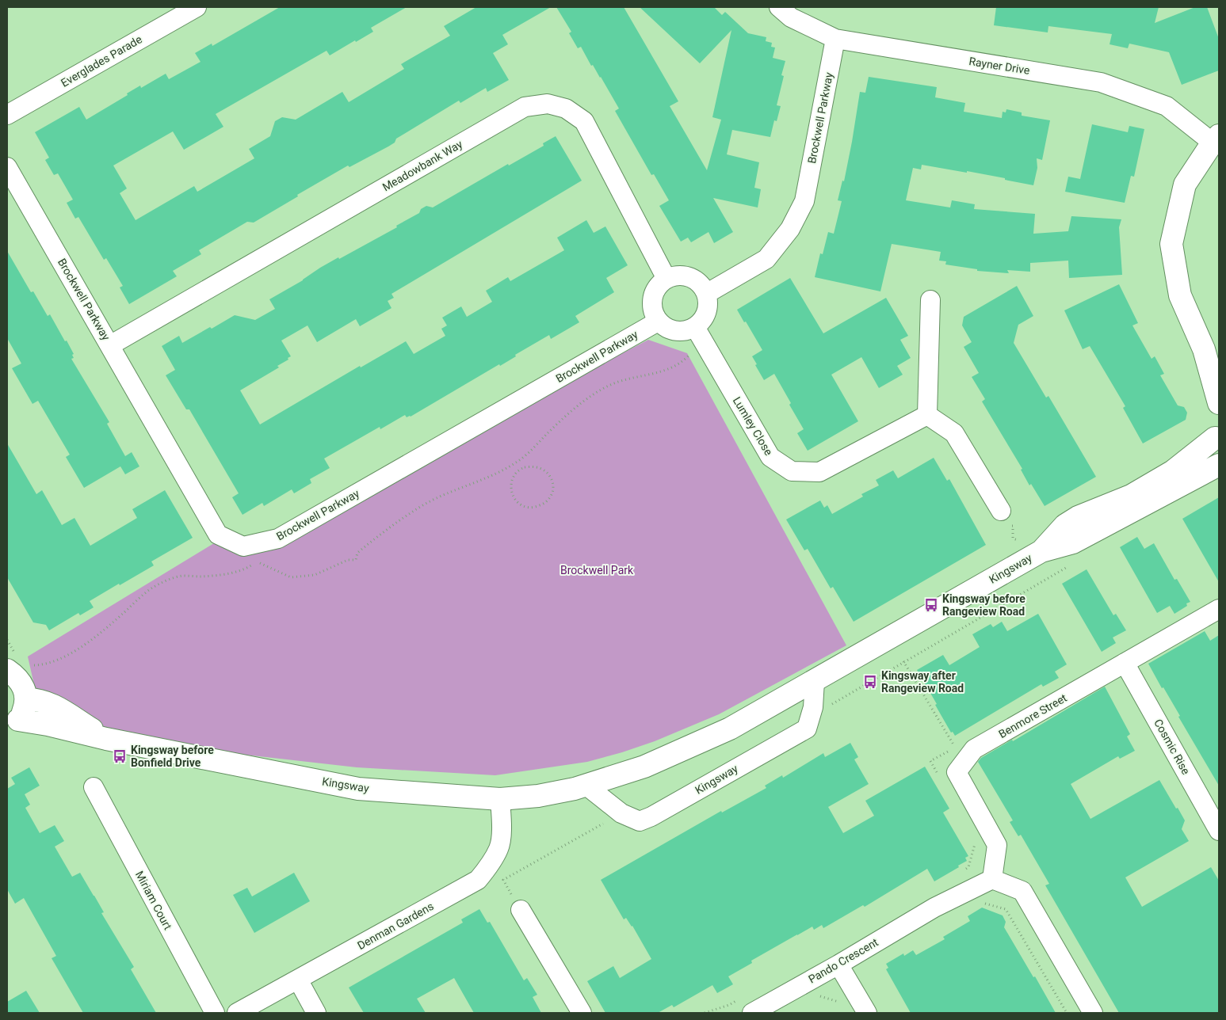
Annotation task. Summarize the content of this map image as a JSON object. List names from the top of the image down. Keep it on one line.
{"streets":{"main road":["Kingsway"],"street":["Everglades Parade","Rayner Drive","Brockwell Parkway","Meadowbank Way","Lumley Close","Benmore Street","Cosmic Rise","Miriam Court","Denman Gardens","Pando Crescent"]},"crossings":[["Rayner Drive","Brockwell Parkway"],["Brockwell Parkway","Meadowbank Way"],["Brockwell Parkway","Lumley Close"],["Meadowbank Way","Lumley Close"],["Kingsway","Denman Gardens"],["Benmore Street","Cosmic Rise"]],"parks":["Brockwell Park"],"places":{"bus stop":["Kingsway before Rangeview Road","Kingsway after Rangeview Road","Kingsway before Bonfield Drive"]}}
